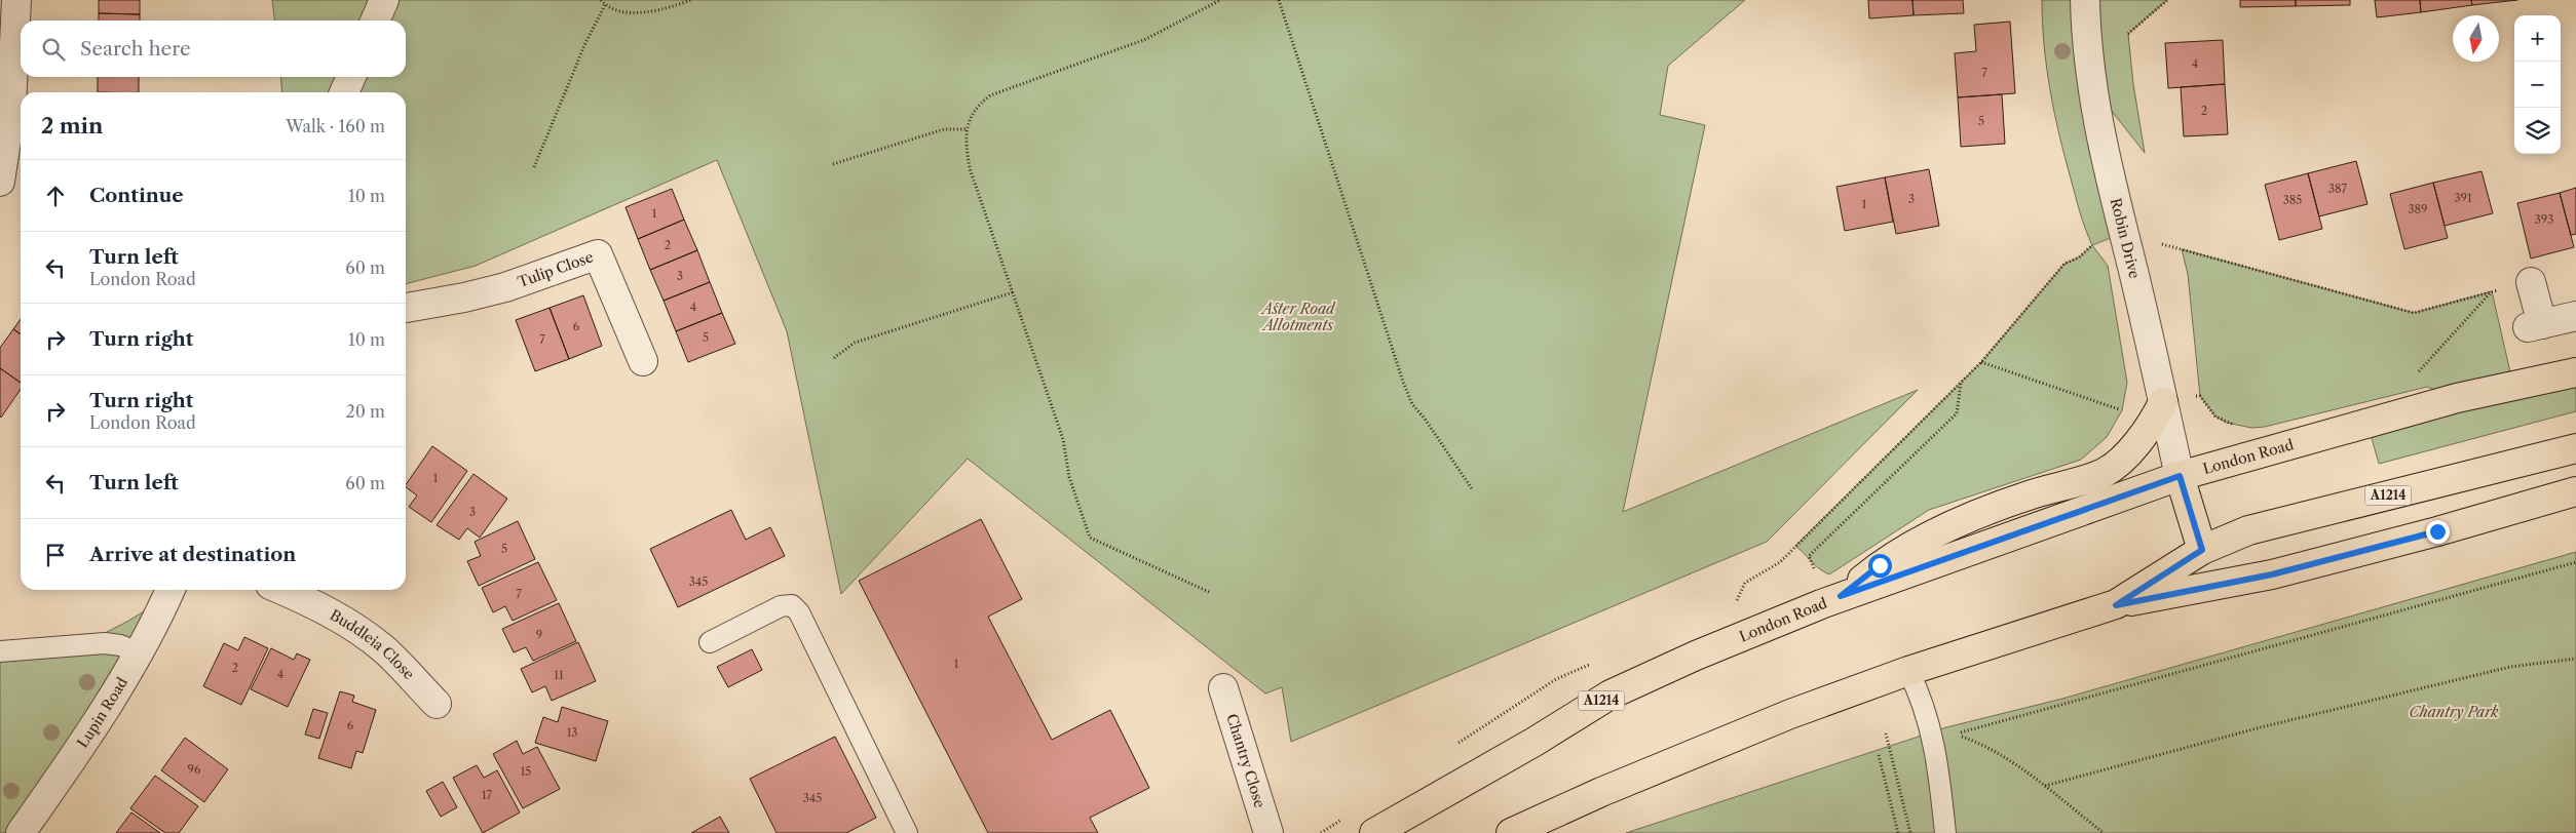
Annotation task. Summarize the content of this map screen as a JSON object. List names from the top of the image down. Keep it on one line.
{"streets":{"main road":["London Road","A1214"],"street":["Robin Drive","Tulip Close","Buddleia Close","Lupin Road","Chantry Close"]},"crossings":[["Robin Drive","London Road"]],"parks":["Aster Road Allotments","Chantry Park"],"house_numbers":["4","7","2","5","387","391","3","385","1","389","1","393","2","3","4","6","5","7","1","3","5","345","7","9","1","2","4","11","6","13","96","15","17","345"],"north":"bottom","page":{"map_buttons":["+","−"],"search":"Search here","heading":["2 min","Walk · 160 m"],"list":[["Continue","10 m"],["Turn left","London Road","60 m"],["Turn right","10 m"],["Turn right","London Road","20 m"],["Turn left","60 m"],"Arrive at destination"]}}
